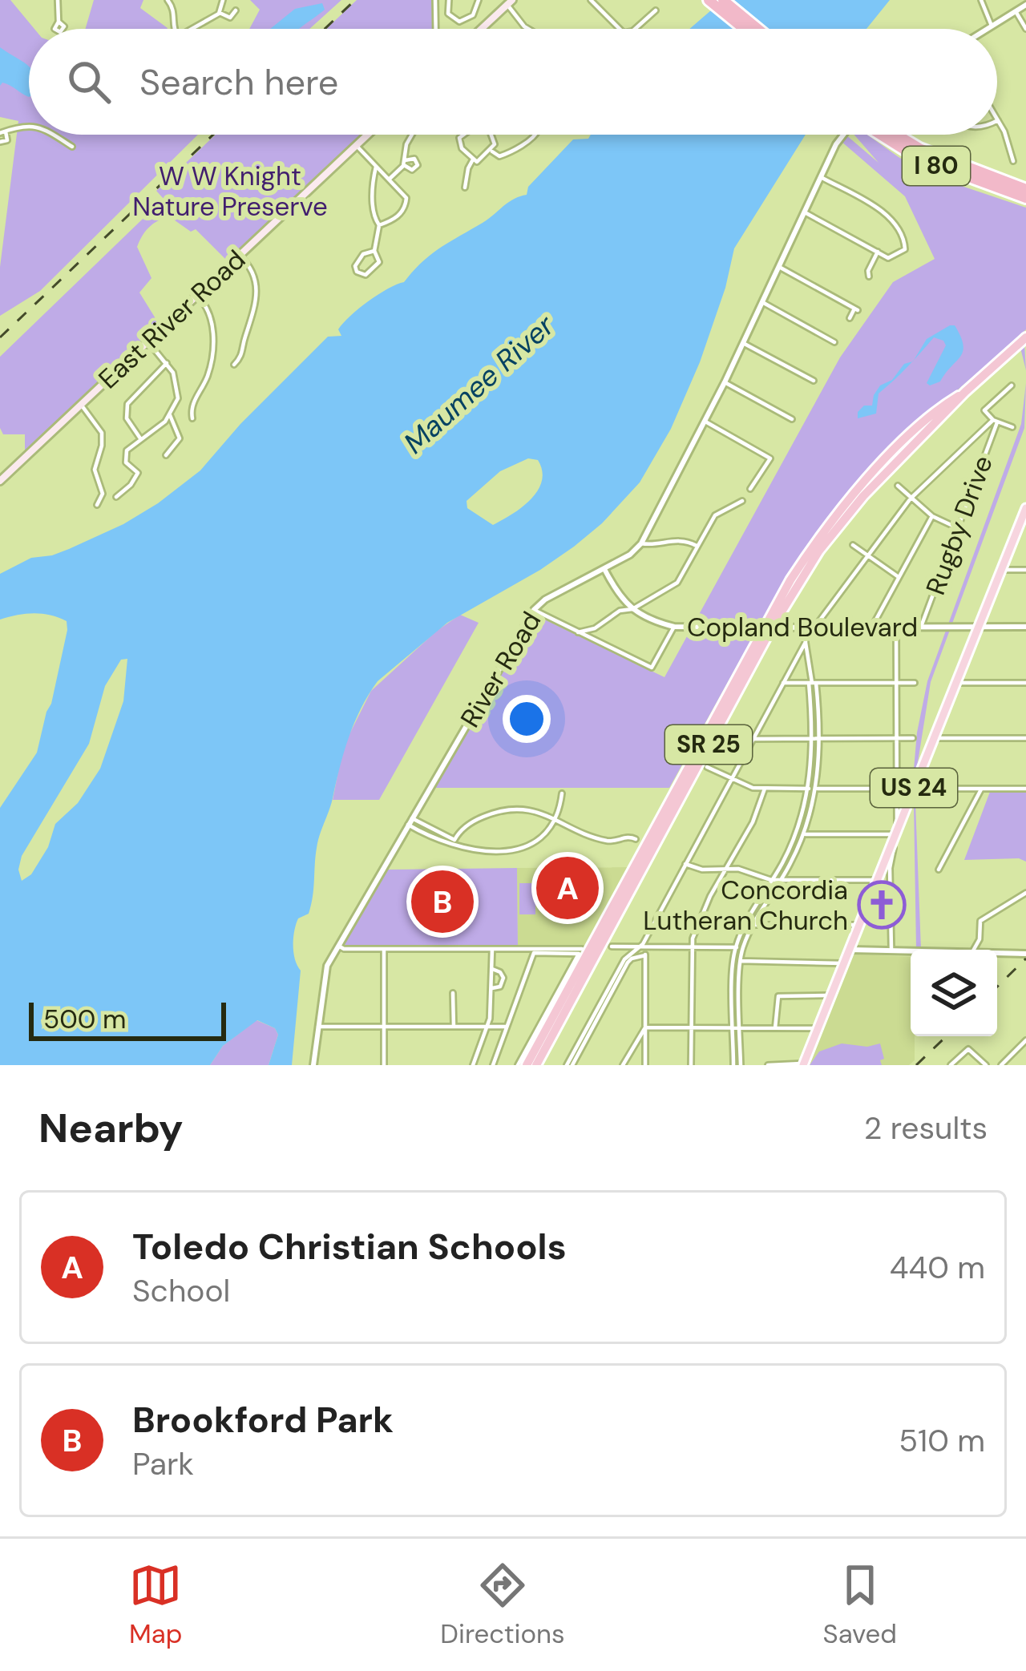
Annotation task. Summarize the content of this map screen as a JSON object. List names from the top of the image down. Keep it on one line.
{"streets":{"highway":["I 80","SR 25"],"main road":["East River Road","US 24"],"street":["Rugby Drive","Copland Boulevard","River Road"]},"crossings":[["Rugby Drive","Copland Boulevard"],["Copland Boulevard","River Road"],["Copland Boulevard","SR 25"],["Copland Boulevard","US 24"]],"water":["Maumee River"],"parks":["W W Knight Nature Preserve"],"places":{"church":["Concordia Lutheran Church"]},"scale_bar":"500 m","page":{"search":"Search here","pins":["A","B"],"scale":"500 m","heading":["Nearby","2 results"],"list":[{"mark":"A","name":"Toledo Christian Schools","note":"School","value":"440 m"},{"mark":"B","name":"Brookford Park","note":"Park","value":"510 m"}],"nav":["Map","Directions","Saved"]}}
